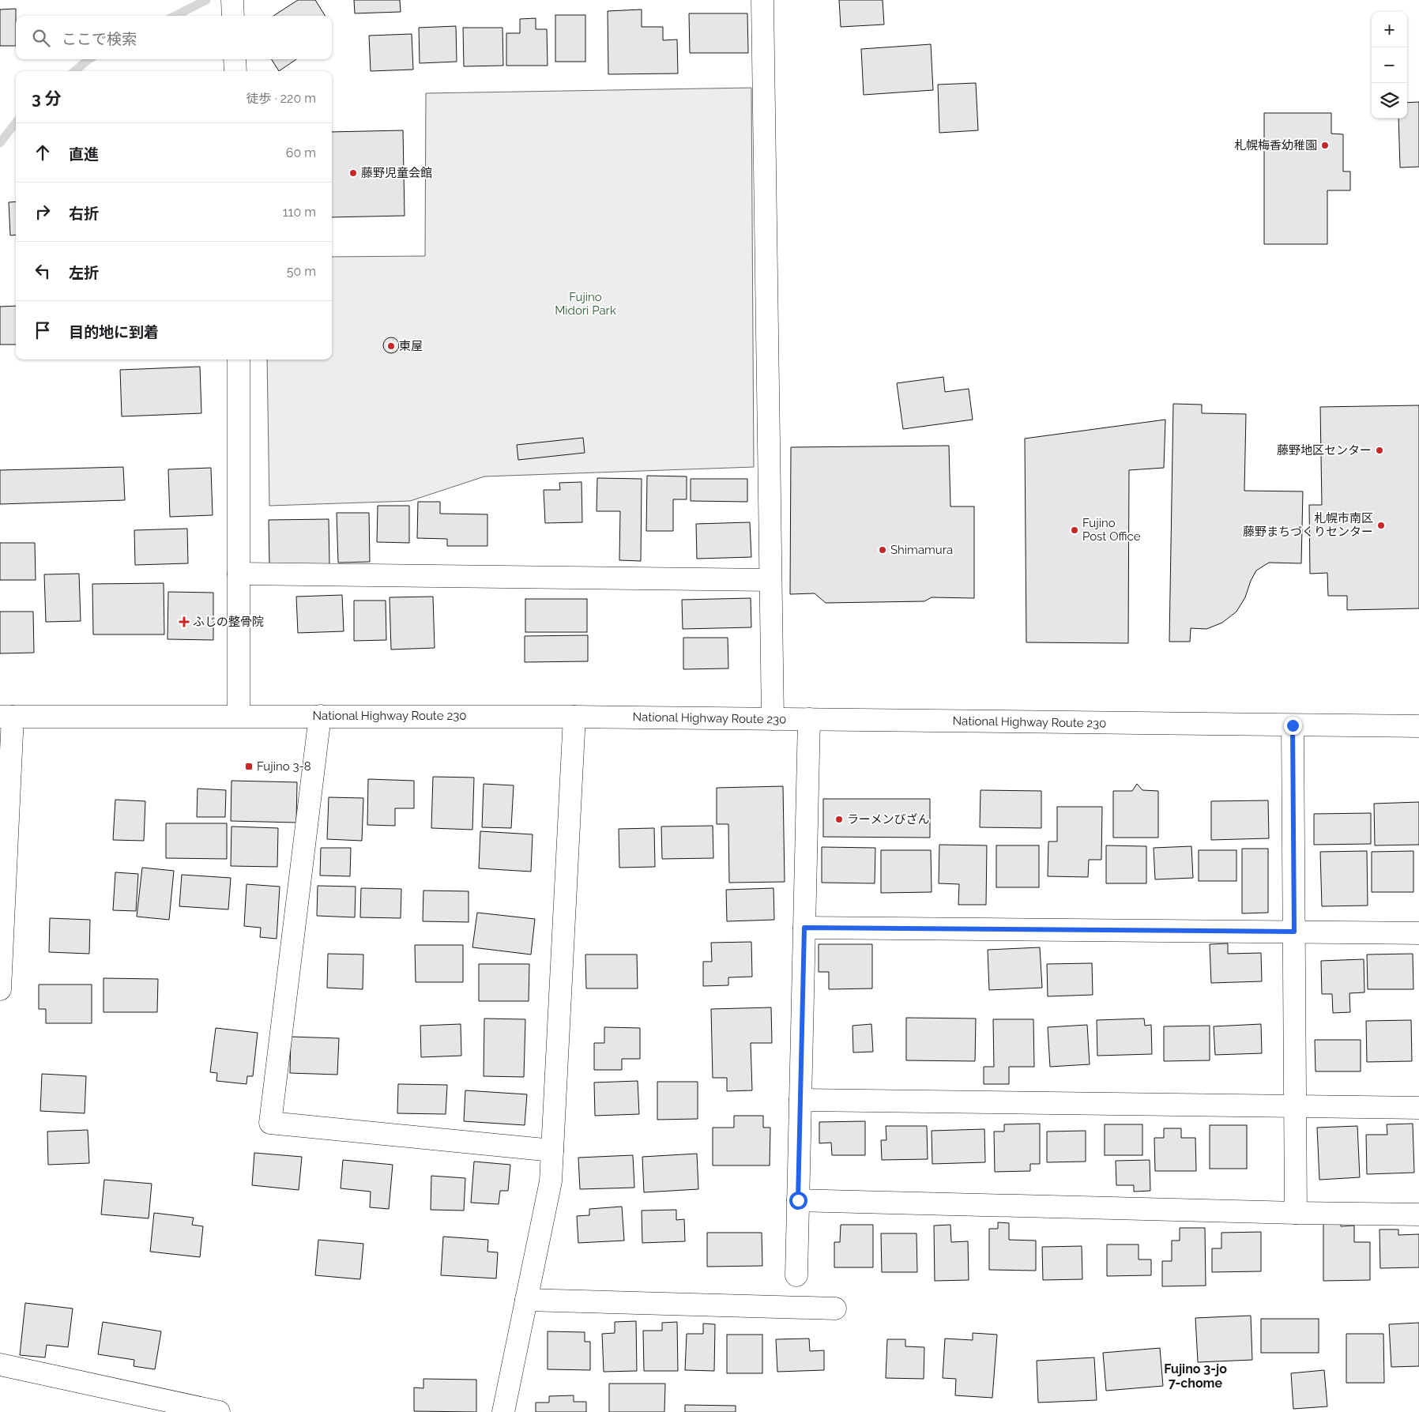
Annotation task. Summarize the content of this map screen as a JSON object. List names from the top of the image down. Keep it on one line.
{"streets":{"main road":["National Highway Route 230"]},"districts":["Fujino 3-jo 7-chome"],"parks":["Fujino Midori Park"],"places":{"other":["札幌梅香幼稚園","藤野児童会館","東屋","藤野地区センター","札幌市南区 藤野まちづくりセンター","Fujino Post Office","Shimamura","ラーメンびざん"],"health":["ふじの整骨院"],"transit":["Fujino 3-8"]},"page":{"map_buttons":["+","−"],"search":"ここで検索","heading":["3 分","徒歩 · 220 m"],"list":[["直進","60 m"],["右折","110 m"],["左折","50 m"],"目的地に到着"]}}
